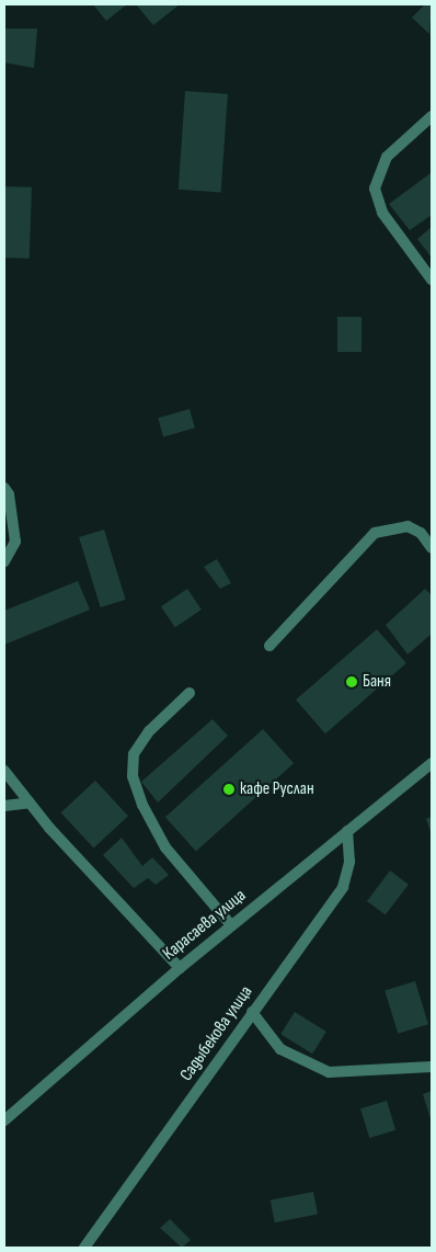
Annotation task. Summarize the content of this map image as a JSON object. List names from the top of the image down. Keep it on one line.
{"streets":{"street":["Карасаева улица","Садыбекова улица"]},"crossings":[["Карасаева улица","Садыбекова улица"]],"places":["Баня","кафе Руслан"]}
